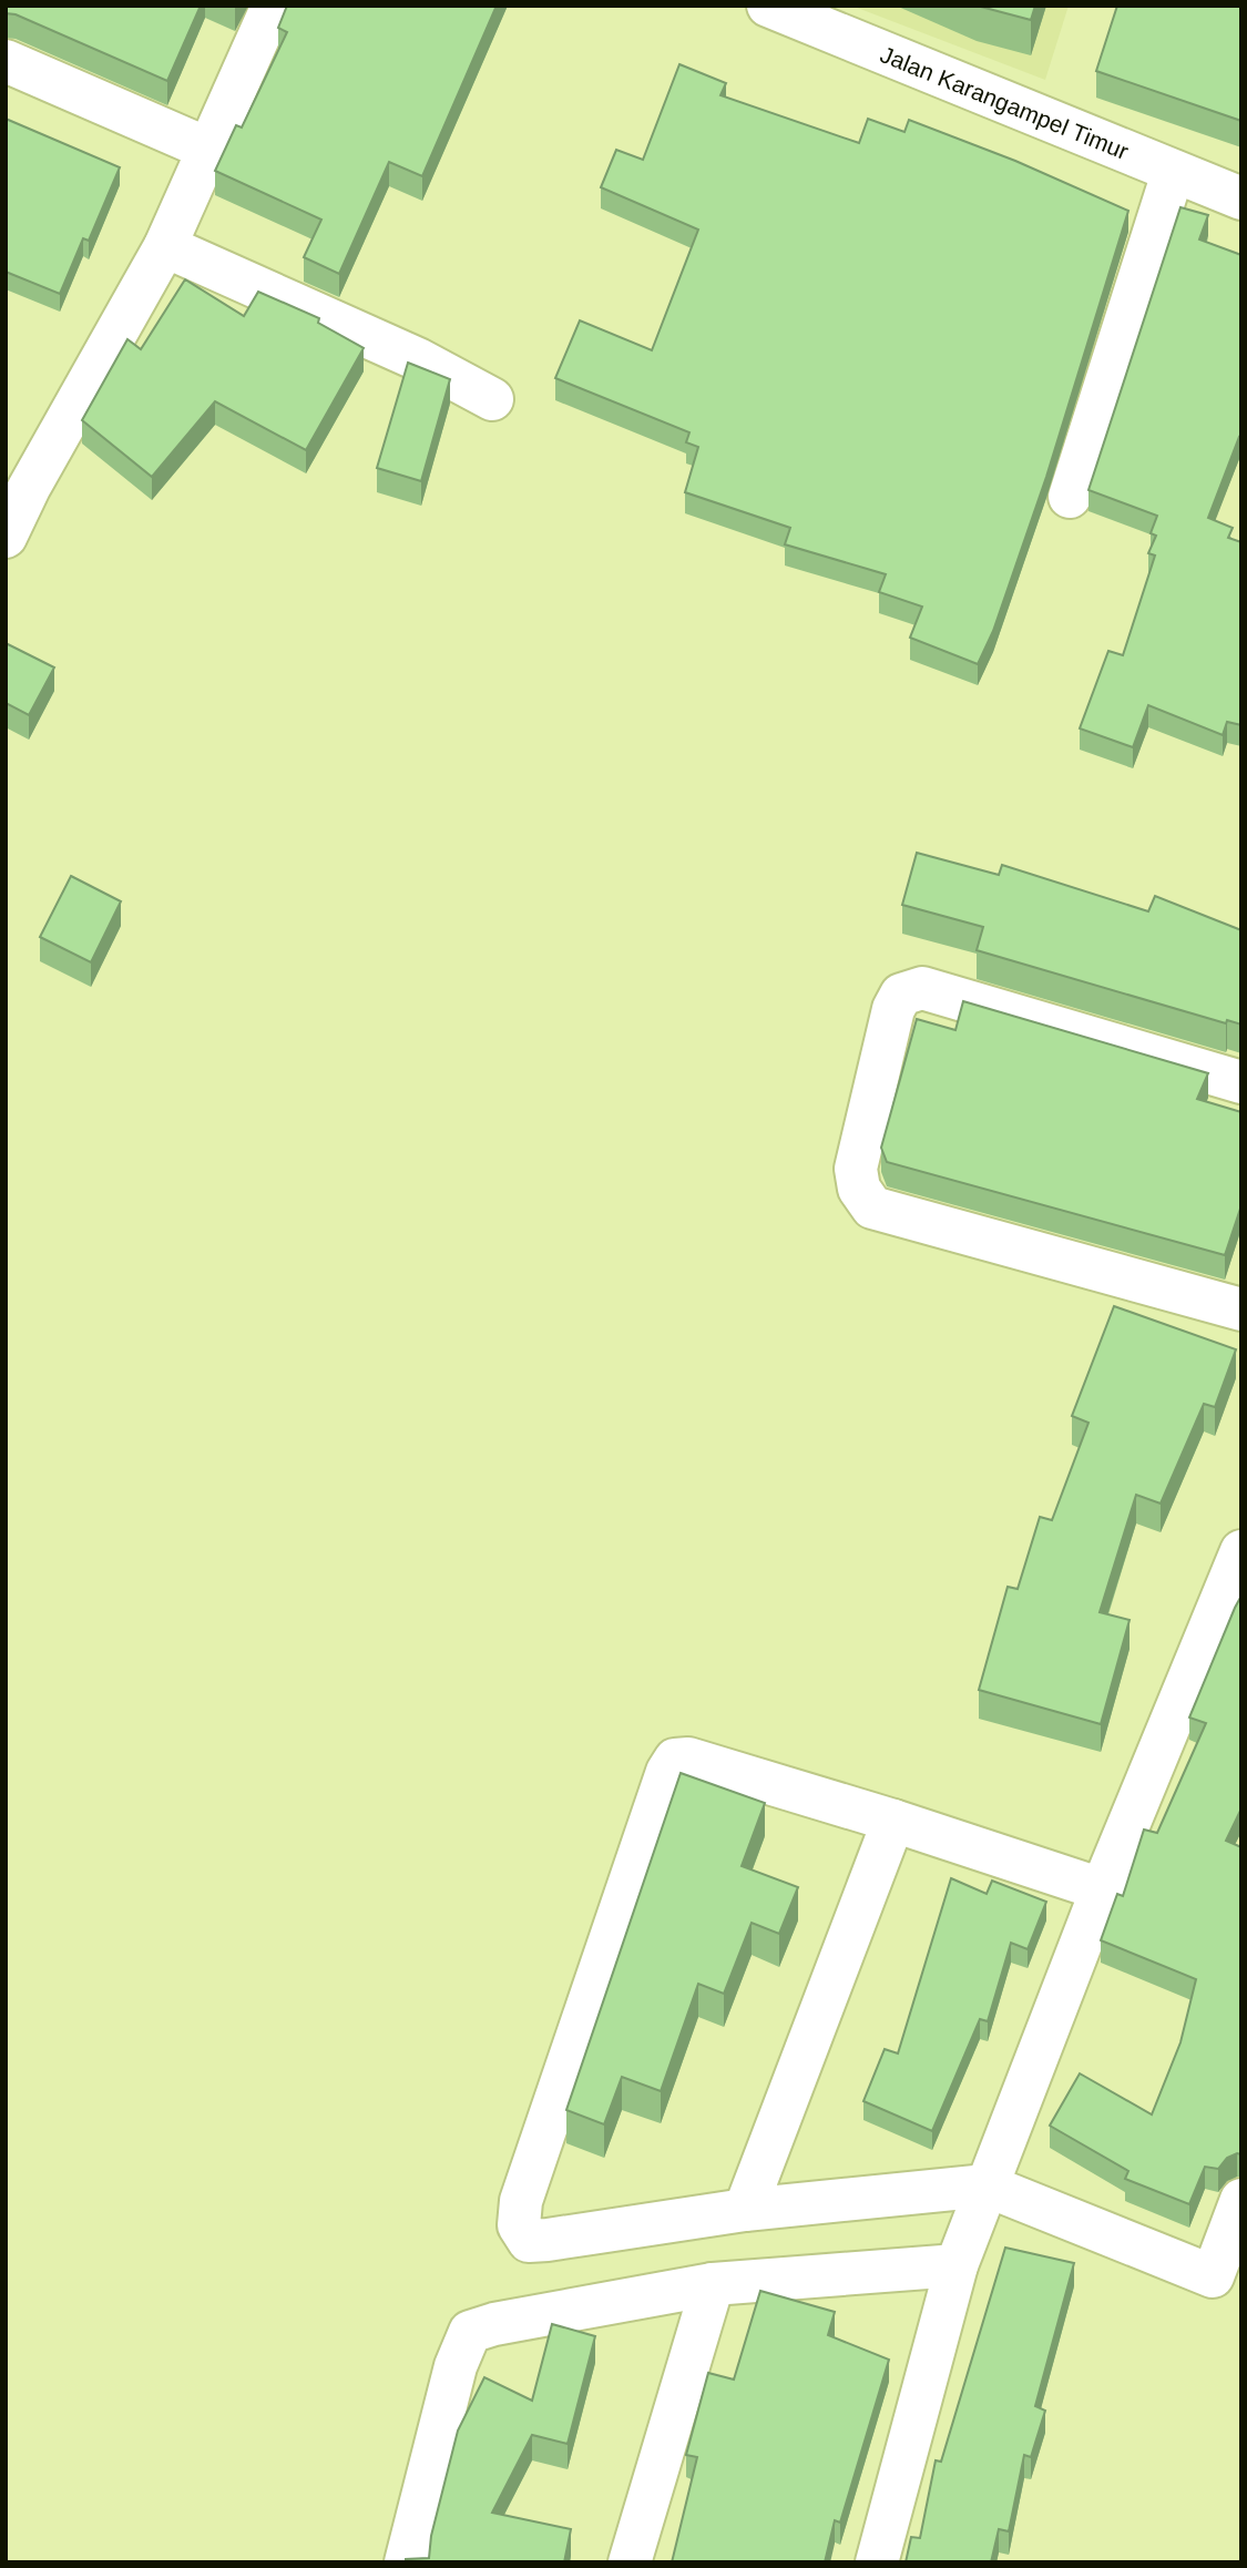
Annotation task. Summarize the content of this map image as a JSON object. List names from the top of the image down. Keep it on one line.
{"streets":{"street":["Jalan Karangampel Timur"]}}
